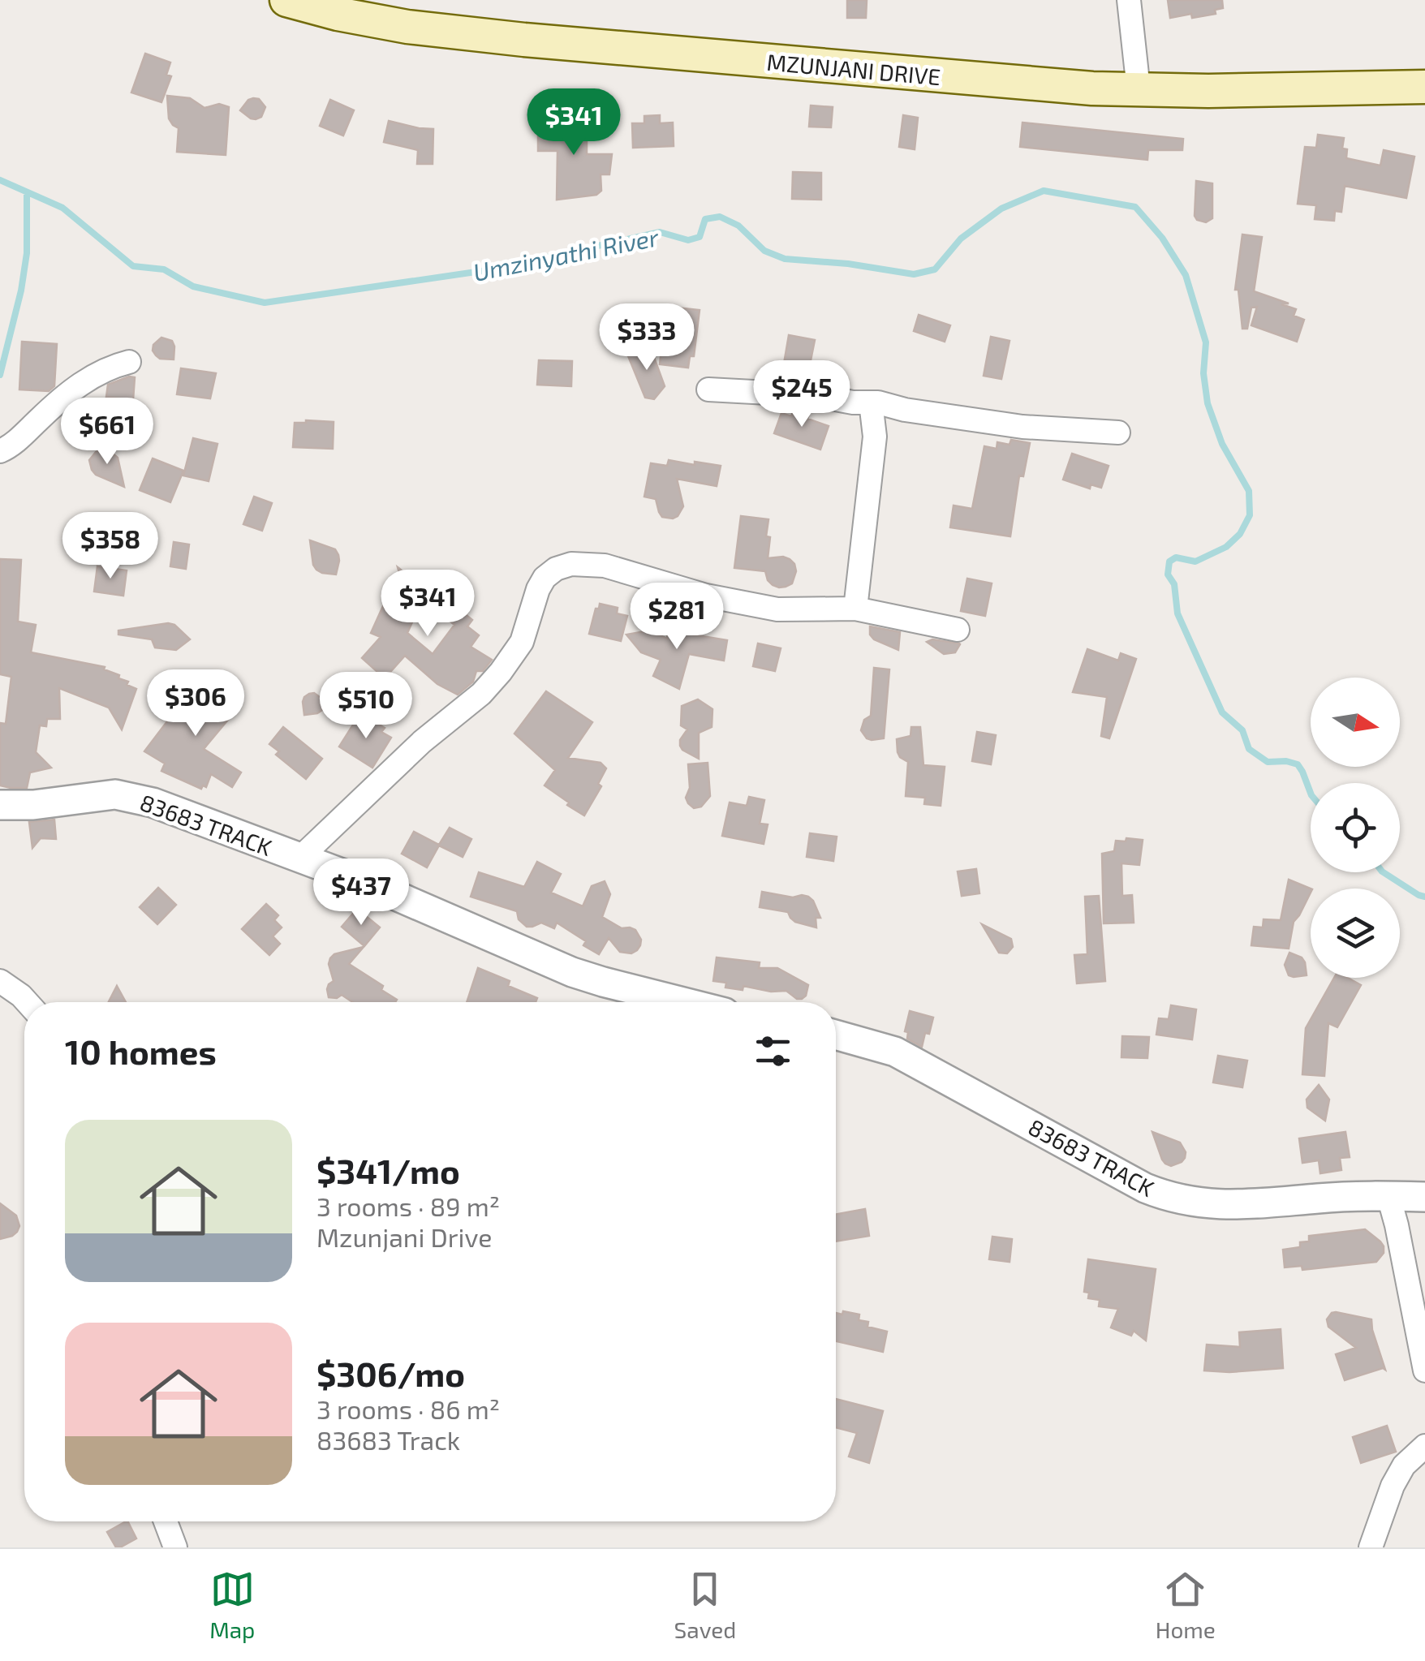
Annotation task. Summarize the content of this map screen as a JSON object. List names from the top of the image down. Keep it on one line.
{"streets":{"main road":["MZUNJANI DRIVE"],"street":["83683 TRACK"]},"water":["Umzinyathi River"],"north":"right","page":{"price":["$341","$333","$245","$661","$358","$341","$281","$306","$510","$437"],"heading":"10 homes","list":[{"name":"$341/mo","note":"3 rooms · 89 m² · Mzunjani Drive"},{"name":"$306/mo","note":"3 rooms · 86 m² · 83683 Track"}],"tabs":["Map","Saved","Home"]}}
